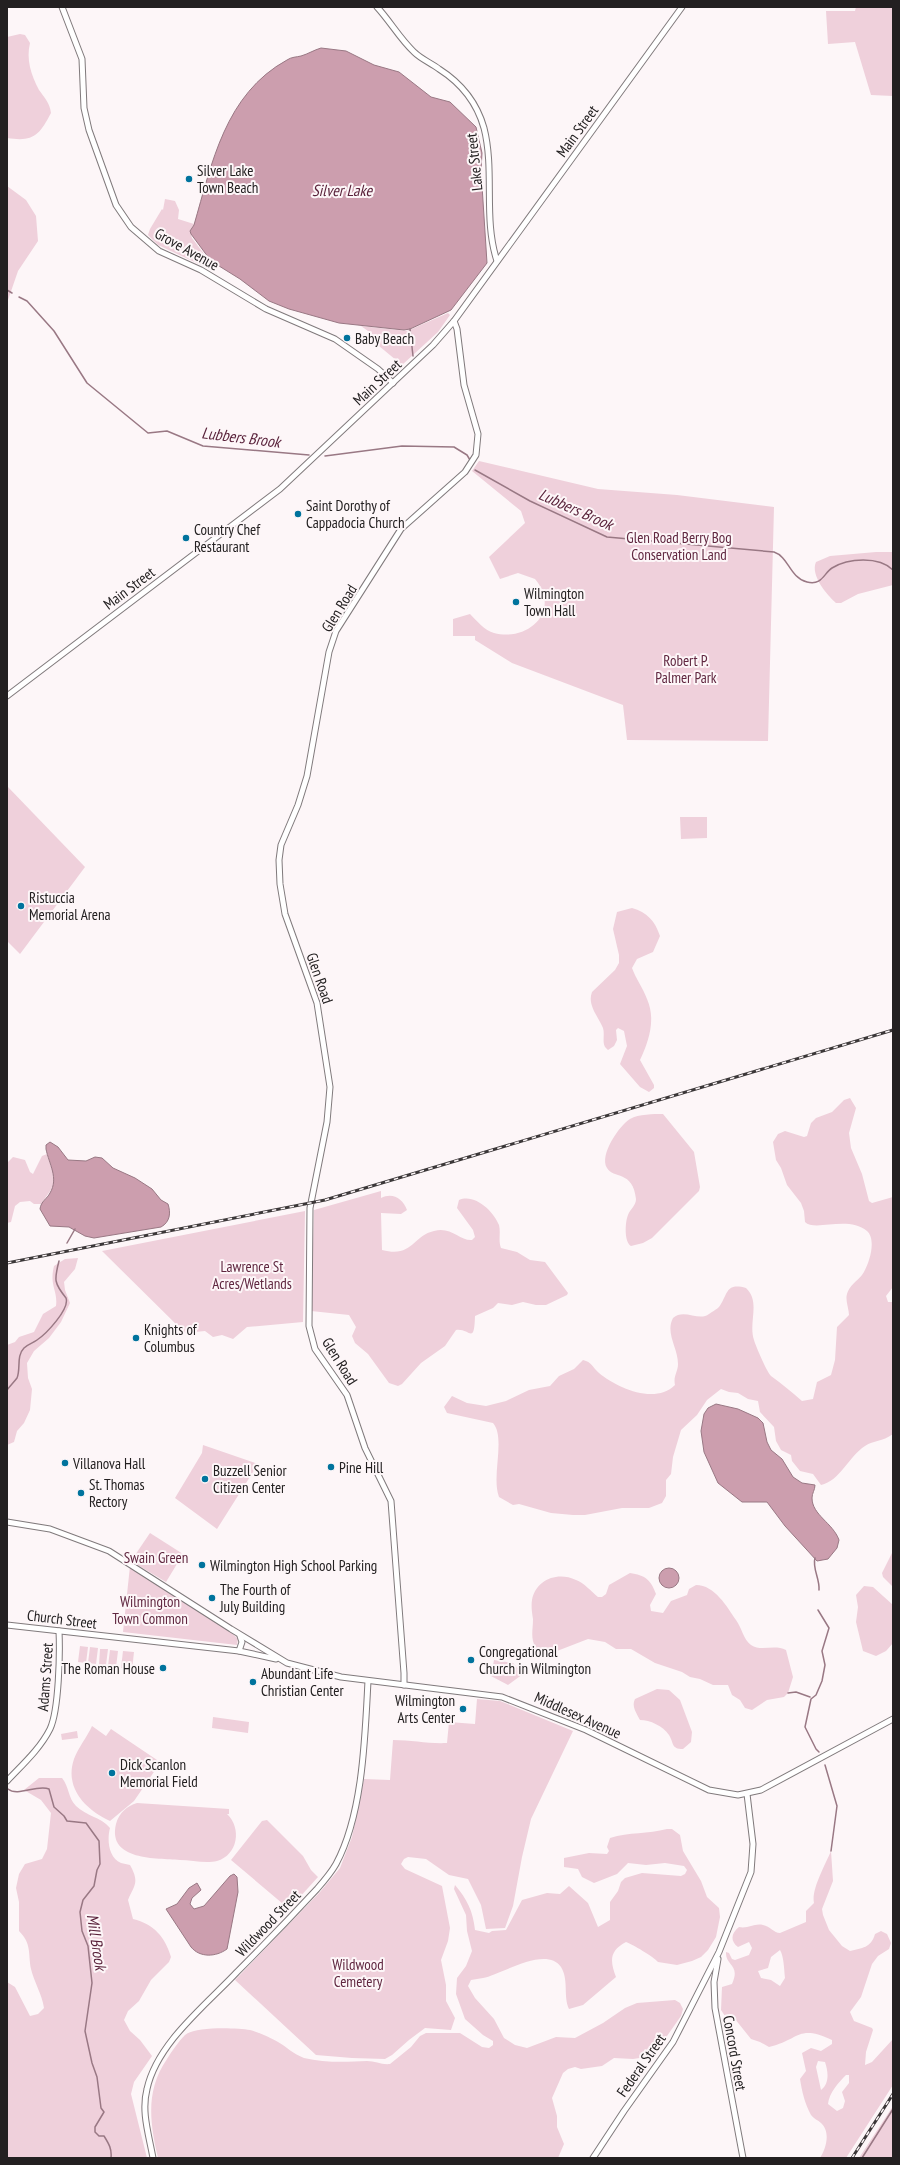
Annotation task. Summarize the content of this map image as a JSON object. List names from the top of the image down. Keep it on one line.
{"streets":{"street":["Main Street","Lake Street","Grove Avenue","Glen Road","Church Street","Adams Street","Middlesex Avenue","Wildwood Street","Concord Street","Federal Street"]},"crossings":[["Main Street","Lake Street"],["Main Street","Grove Avenue"],["Main Street","Glen Road"],["Glen Road","Middlesex Avenue"],["Church Street","Adams Street"],["Church Street","Middlesex Avenue"],["Middlesex Avenue","Wildwood Street"],["Middlesex Avenue","Federal Street"],["Concord Street","Federal Street"]],"water":["Silver Lake","Lubbers Brook","Mill Brook"],"parks":["Glen Road Berry Bog Conservation Land","Robert P. Palmer Park","Lawrence St Acres/Wetlands","Swain Green","Wilmington Town Common","Wildwood Cemetery"],"places":["Silver Lake Town Beach","Baby Beach","Saint Dorothy of Cappadocia Church","Country Chef Restaurant","Wilmington Town Hall","Ristuccia Memorial Arena","Knights of Columbus","Villanova Hall","Pine Hill","Buzzell Senior Citizen Center","St. Thomas Rectory","Wilmington High School Parking","The Fourth of July Building","Congregational Church in Wilmington","The Roman House","Abundant Life Christian Center","Wilmington Arts Center","Dick Scanlon Memorial Field"]}
